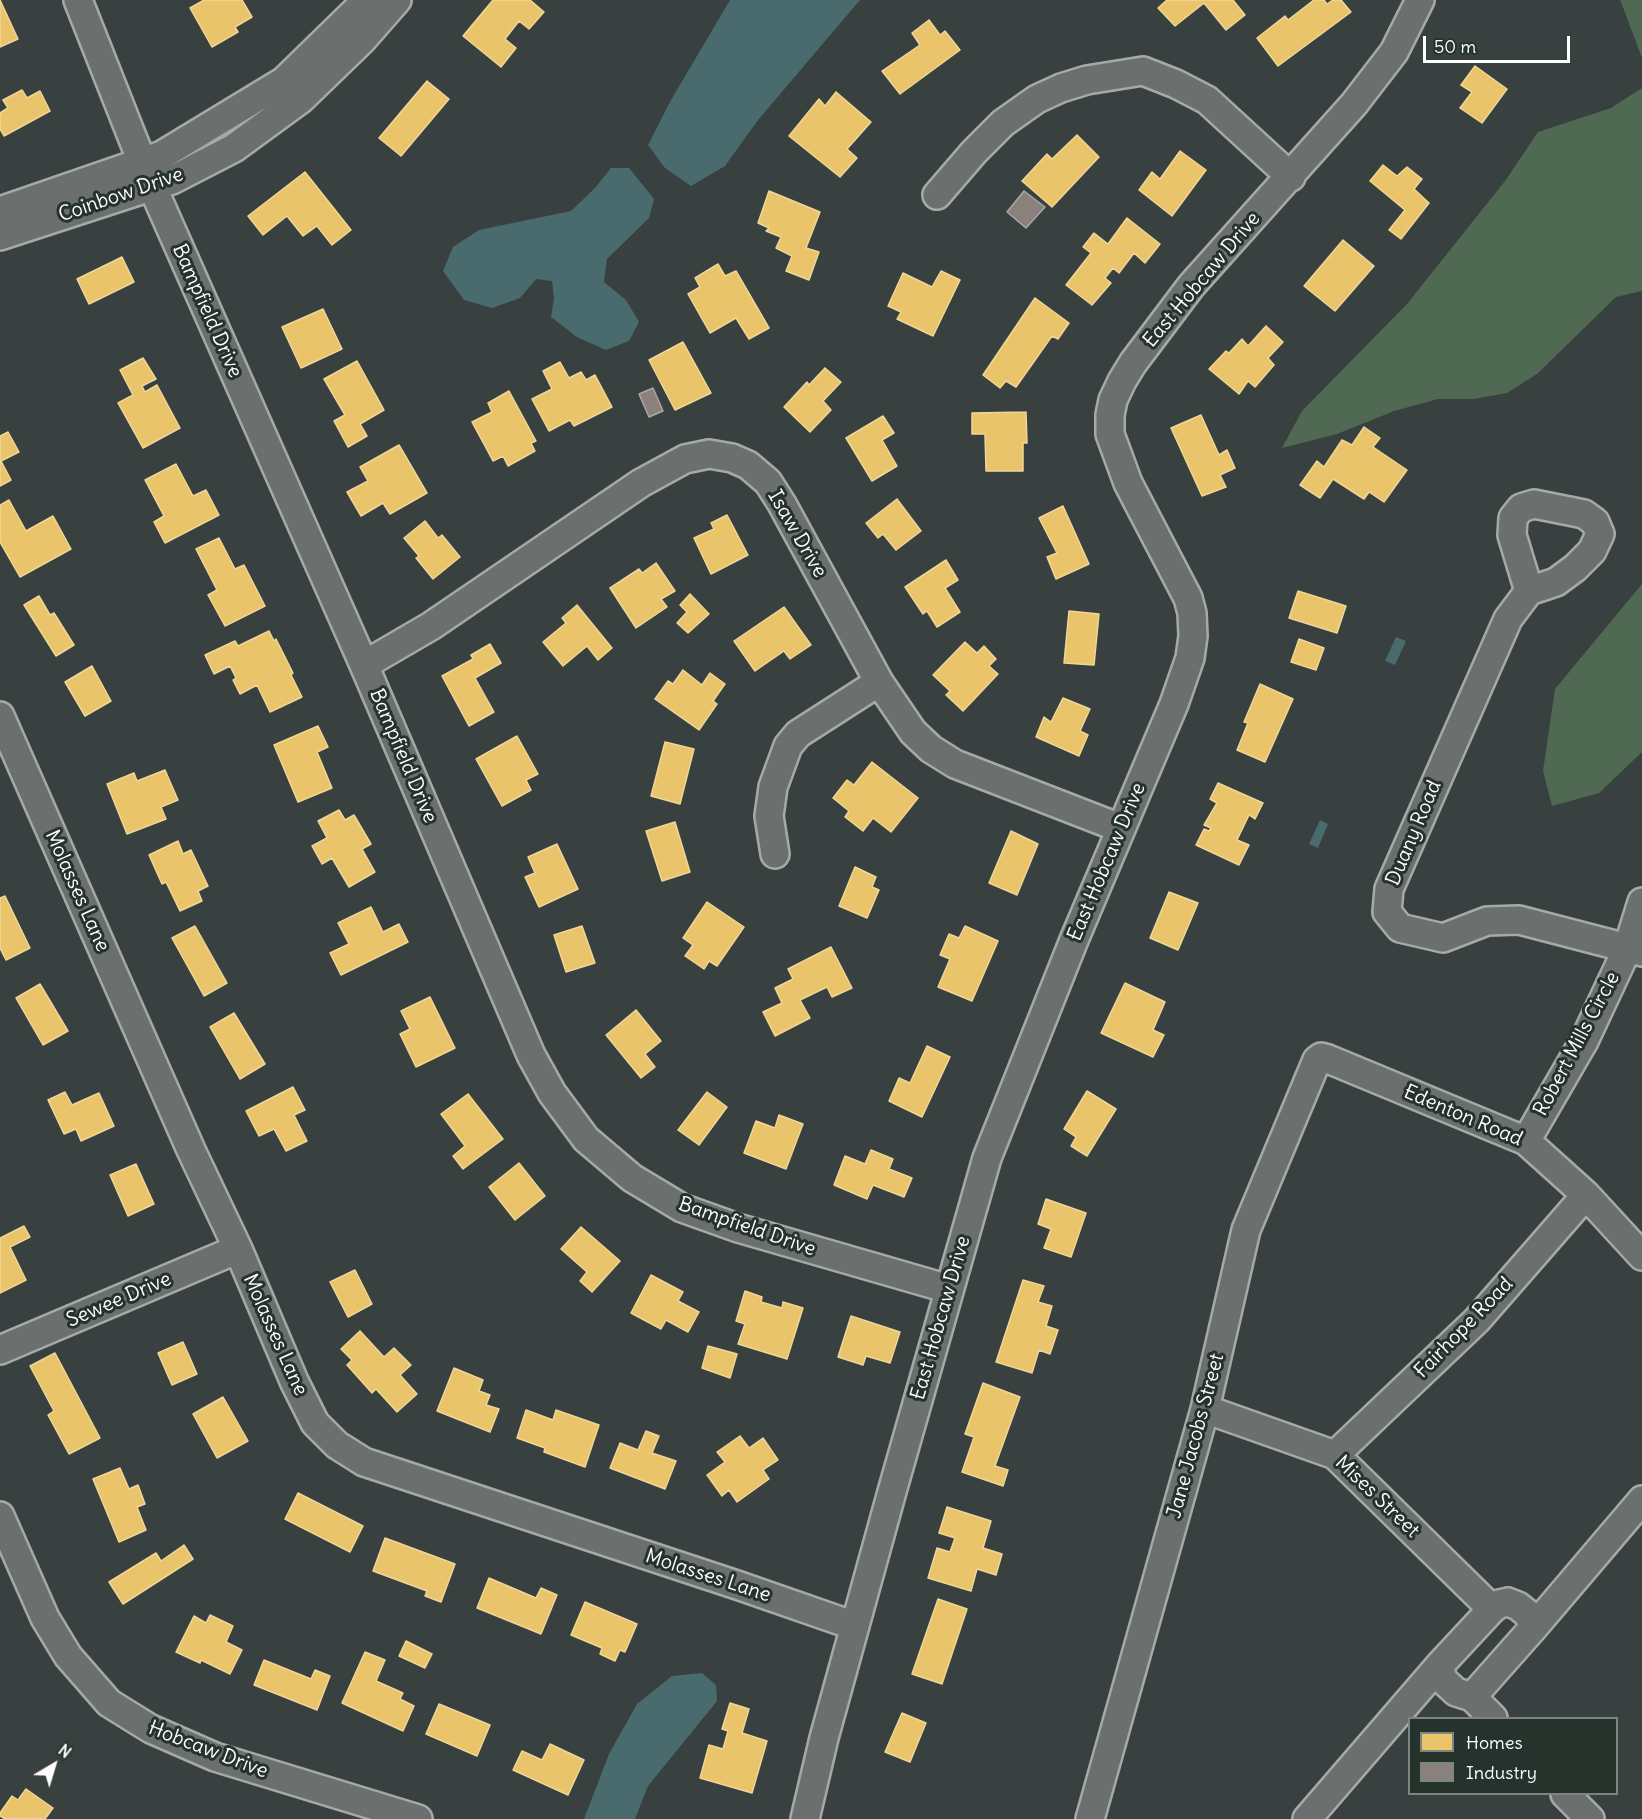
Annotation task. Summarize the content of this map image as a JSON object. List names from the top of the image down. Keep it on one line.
{"streets":{"street":["Coinbow Drive","East Hobcaw Drive","Bampfield Drive","Isaw Drive","Duany Road","Molasses Lane","Robert Mills Circle","Edenton Road","Sewee Drive","Fairhope Road","Jane Jacobs Street","Mises Street","Hobcaw Drive"]},"crossings":[["Coinbow Drive","Bampfield Drive"],["East Hobcaw Drive","Bampfield Drive"],["East Hobcaw Drive","Isaw Drive"],["East Hobcaw Drive","Molasses Lane"],["Bampfield Drive","Isaw Drive"],["Duany Road","Robert Mills Circle"],["Molasses Lane","Sewee Drive"],["Robert Mills Circle","Edenton Road"],["Edenton Road","Fairhope Road"],["Edenton Road","Jane Jacobs Street"],["Fairhope Road","Mises Street"],["Jane Jacobs Street","Mises Street"]],"legend":["Homes","Industry"],"scale_bar":"50 m","north":"top right"}
